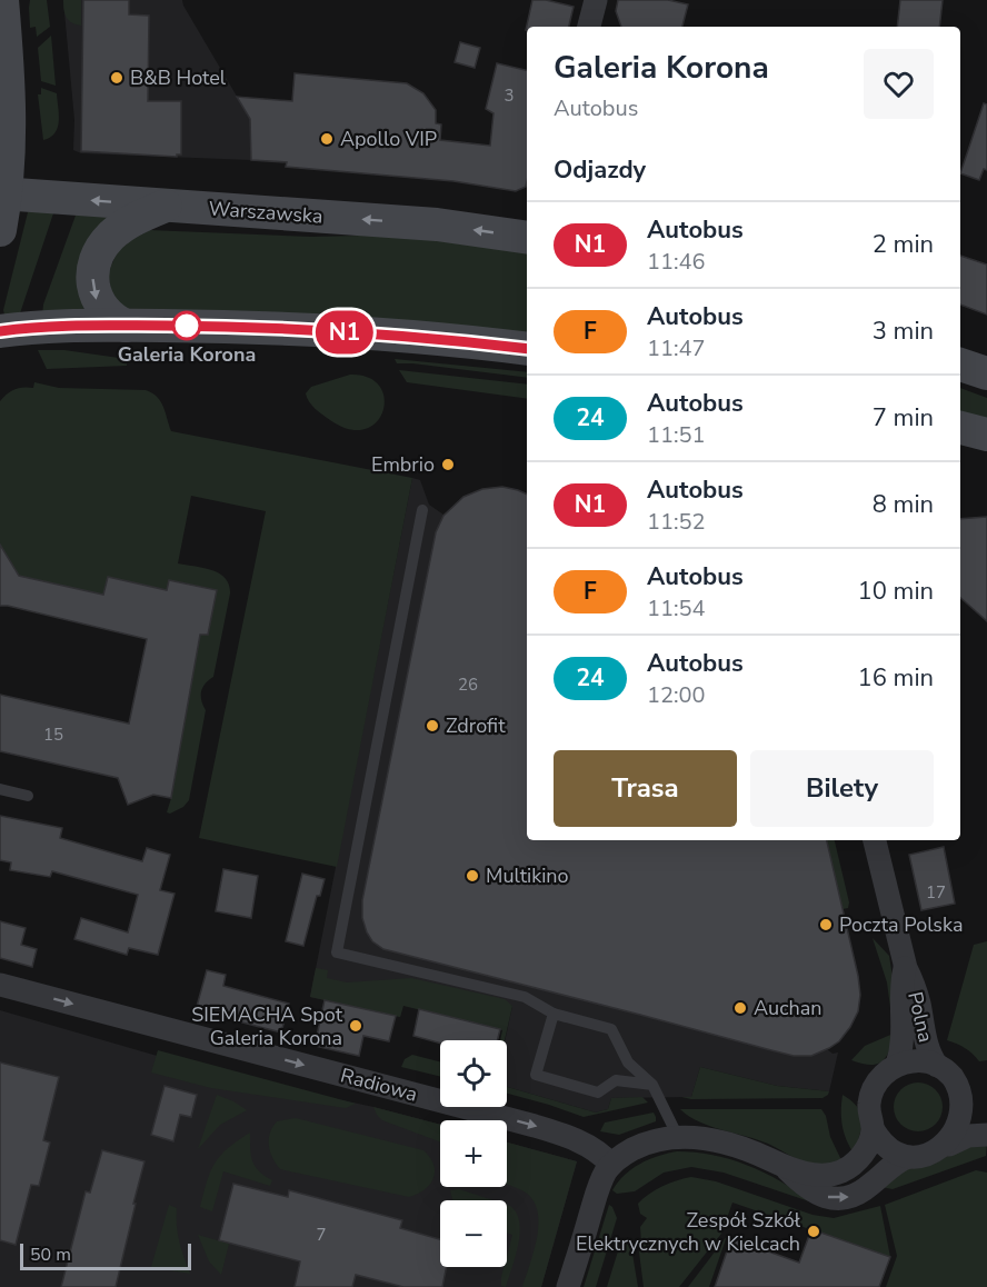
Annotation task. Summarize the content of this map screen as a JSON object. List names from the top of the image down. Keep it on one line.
{"streets":{"main road":["Warszawska"],"street":["Polna","Radiowa"]},"one_way":["Radiowa"],"places":["B&B Hotel","Apollo VIP","Galeria Korona","Embrio","Zdrofit","Multikino","Poczta Polska","Auchan","SIEMACHA Spot Galeria Korona","Zespół Szkół Elektrycznych w Kielcach"],"lines":["bus line N1"],"house_numbers":["3","26","15","17","7"],"scale_bar":"50 m","page":{"on_map":"N1","heading":[["Galeria Korona","Autobus"],"Odjazdy"],"list":[{"mark":"N1","name":"Autobus","note":"11:46","value":"2 min"},{"mark":"F","name":"Autobus","note":"11:47","value":"3 min"},{"mark":"24","name":"Autobus","note":"11:51","value":"7 min"},{"mark":"N1","name":"Autobus","note":"11:52","value":"8 min"},{"mark":"F","name":"Autobus","note":"11:54","value":"10 min"},{"mark":"24","name":"Autobus","note":"12:00","value":"16 min"}],"buttons":["Trasa","Bilety"],"map_buttons":["+","−"],"scale":"50 m"}}
